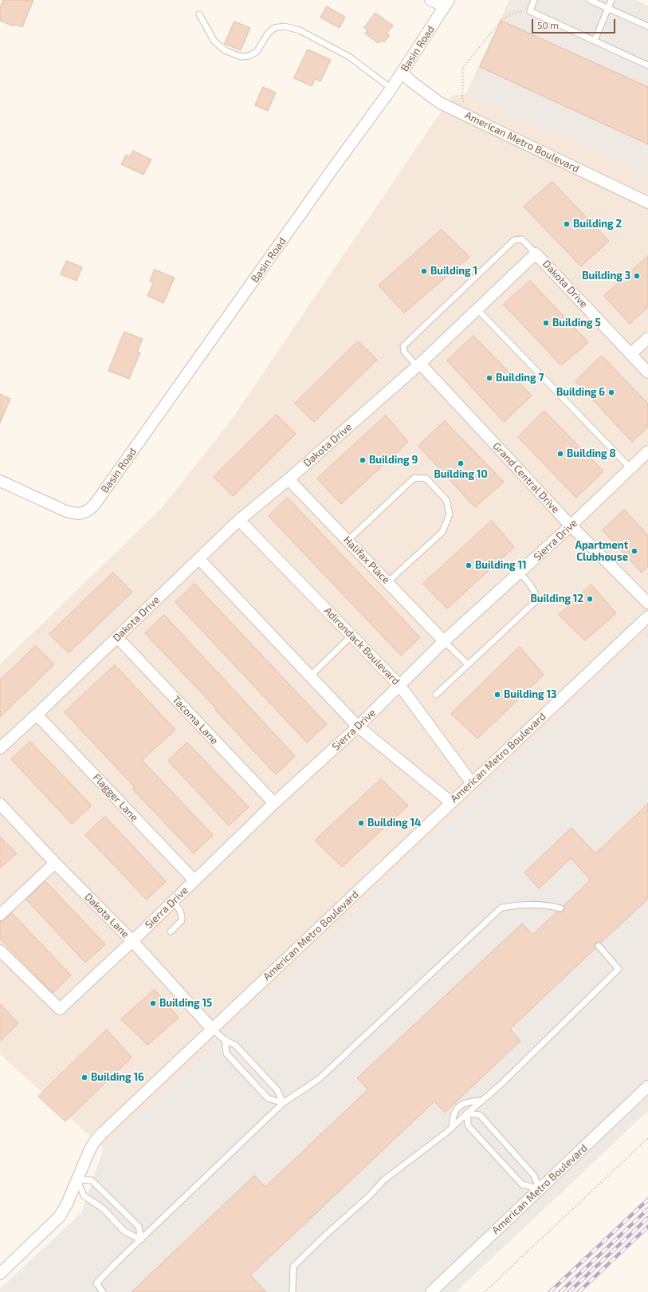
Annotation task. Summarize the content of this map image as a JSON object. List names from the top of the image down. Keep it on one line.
{"streets":{"street":["Basin Road","American Metro Boulevard","Dakota Drive","Grand Central Drive","Sierra Drive","Halifax Place","Adirondack Boulevard","Tacoma Lane","Flagger Lane","Dakota Lane"]},"crossings":[["Basin Road","American Metro Boulevard"],["American Metro Boulevard","Adirondack Boulevard"],["American Metro Boulevard","Dakota Lane"],["Dakota Drive","Grand Central Drive"],["Dakota Drive","Halifax Place"],["Dakota Drive","Adirondack Boulevard"],["Dakota Drive","Tacoma Lane"],["Dakota Drive","Flagger Lane"],["Grand Central Drive","Sierra Drive"],["Sierra Drive","Halifax Place"],["Sierra Drive","Adirondack Boulevard"],["Sierra Drive","Tacoma Lane"],["Sierra Drive","Flagger Lane"],["Sierra Drive","Dakota Lane"]],"places":["Building 2","Building 1","Building 3","Building 5","Building 7","Building 6","Building 8","Building 9","Building 10","Apartment Clubhouse","Building 11","Building 12","Building 13","Building 14","Building 15","Building 16"],"scale_bar":"50 m"}
